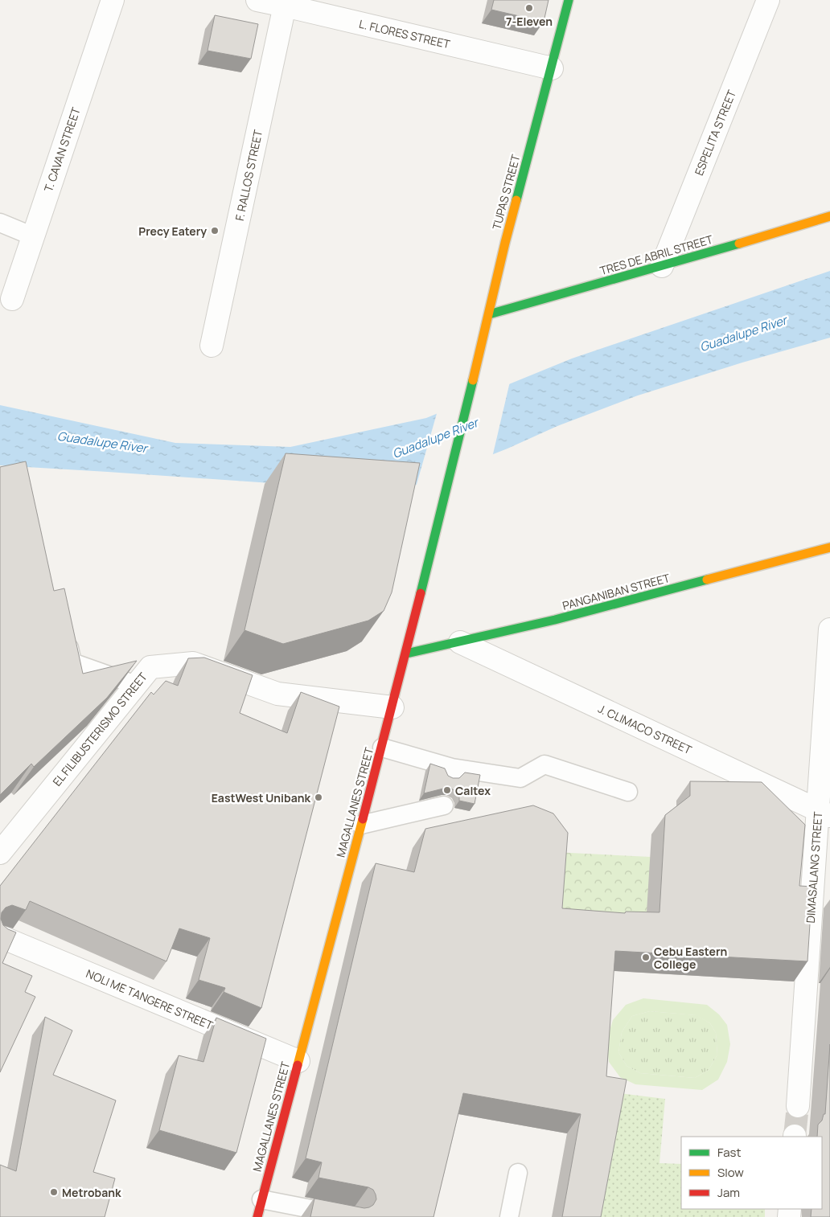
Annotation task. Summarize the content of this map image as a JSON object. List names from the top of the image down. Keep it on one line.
{"streets":{"street":["L. FLORES STREET","ESPELITA STREET","T. CAVAN STREET","F. RALLOS STREET","TUPAS STREET","TRES DE ABRIL STREET","PANGANIBAN STREET","EL FILIBUSTERISMO STREET","J. CLIMACO STREET","MAGALLANES STREET","DIMASALANG STREET","NOLI ME TANGERE STREET"]},"crossings":[["L. FLORES STREET","F. RALLOS STREET"],["L. FLORES STREET","TUPAS STREET"],["ESPELITA STREET","TRES DE ABRIL STREET"],["TUPAS STREET","TRES DE ABRIL STREET"],["TUPAS STREET","MAGALLANES STREET"],["PANGANIBAN STREET","J. CLIMACO STREET"],["PANGANIBAN STREET","MAGALLANES STREET"],["EL FILIBUSTERISMO STREET","MAGALLANES STREET"],["J. CLIMACO STREET","DIMASALANG STREET"],["MAGALLANES STREET","NOLI ME TANGERE STREET"]],"water":["Guadalupe River"],"places":["7-Eleven","Precy Eatery","Caltex","EastWest Unibank","Cebu Eastern College","Metrobank"],"legend":["Fast","Slow","Jam"]}
